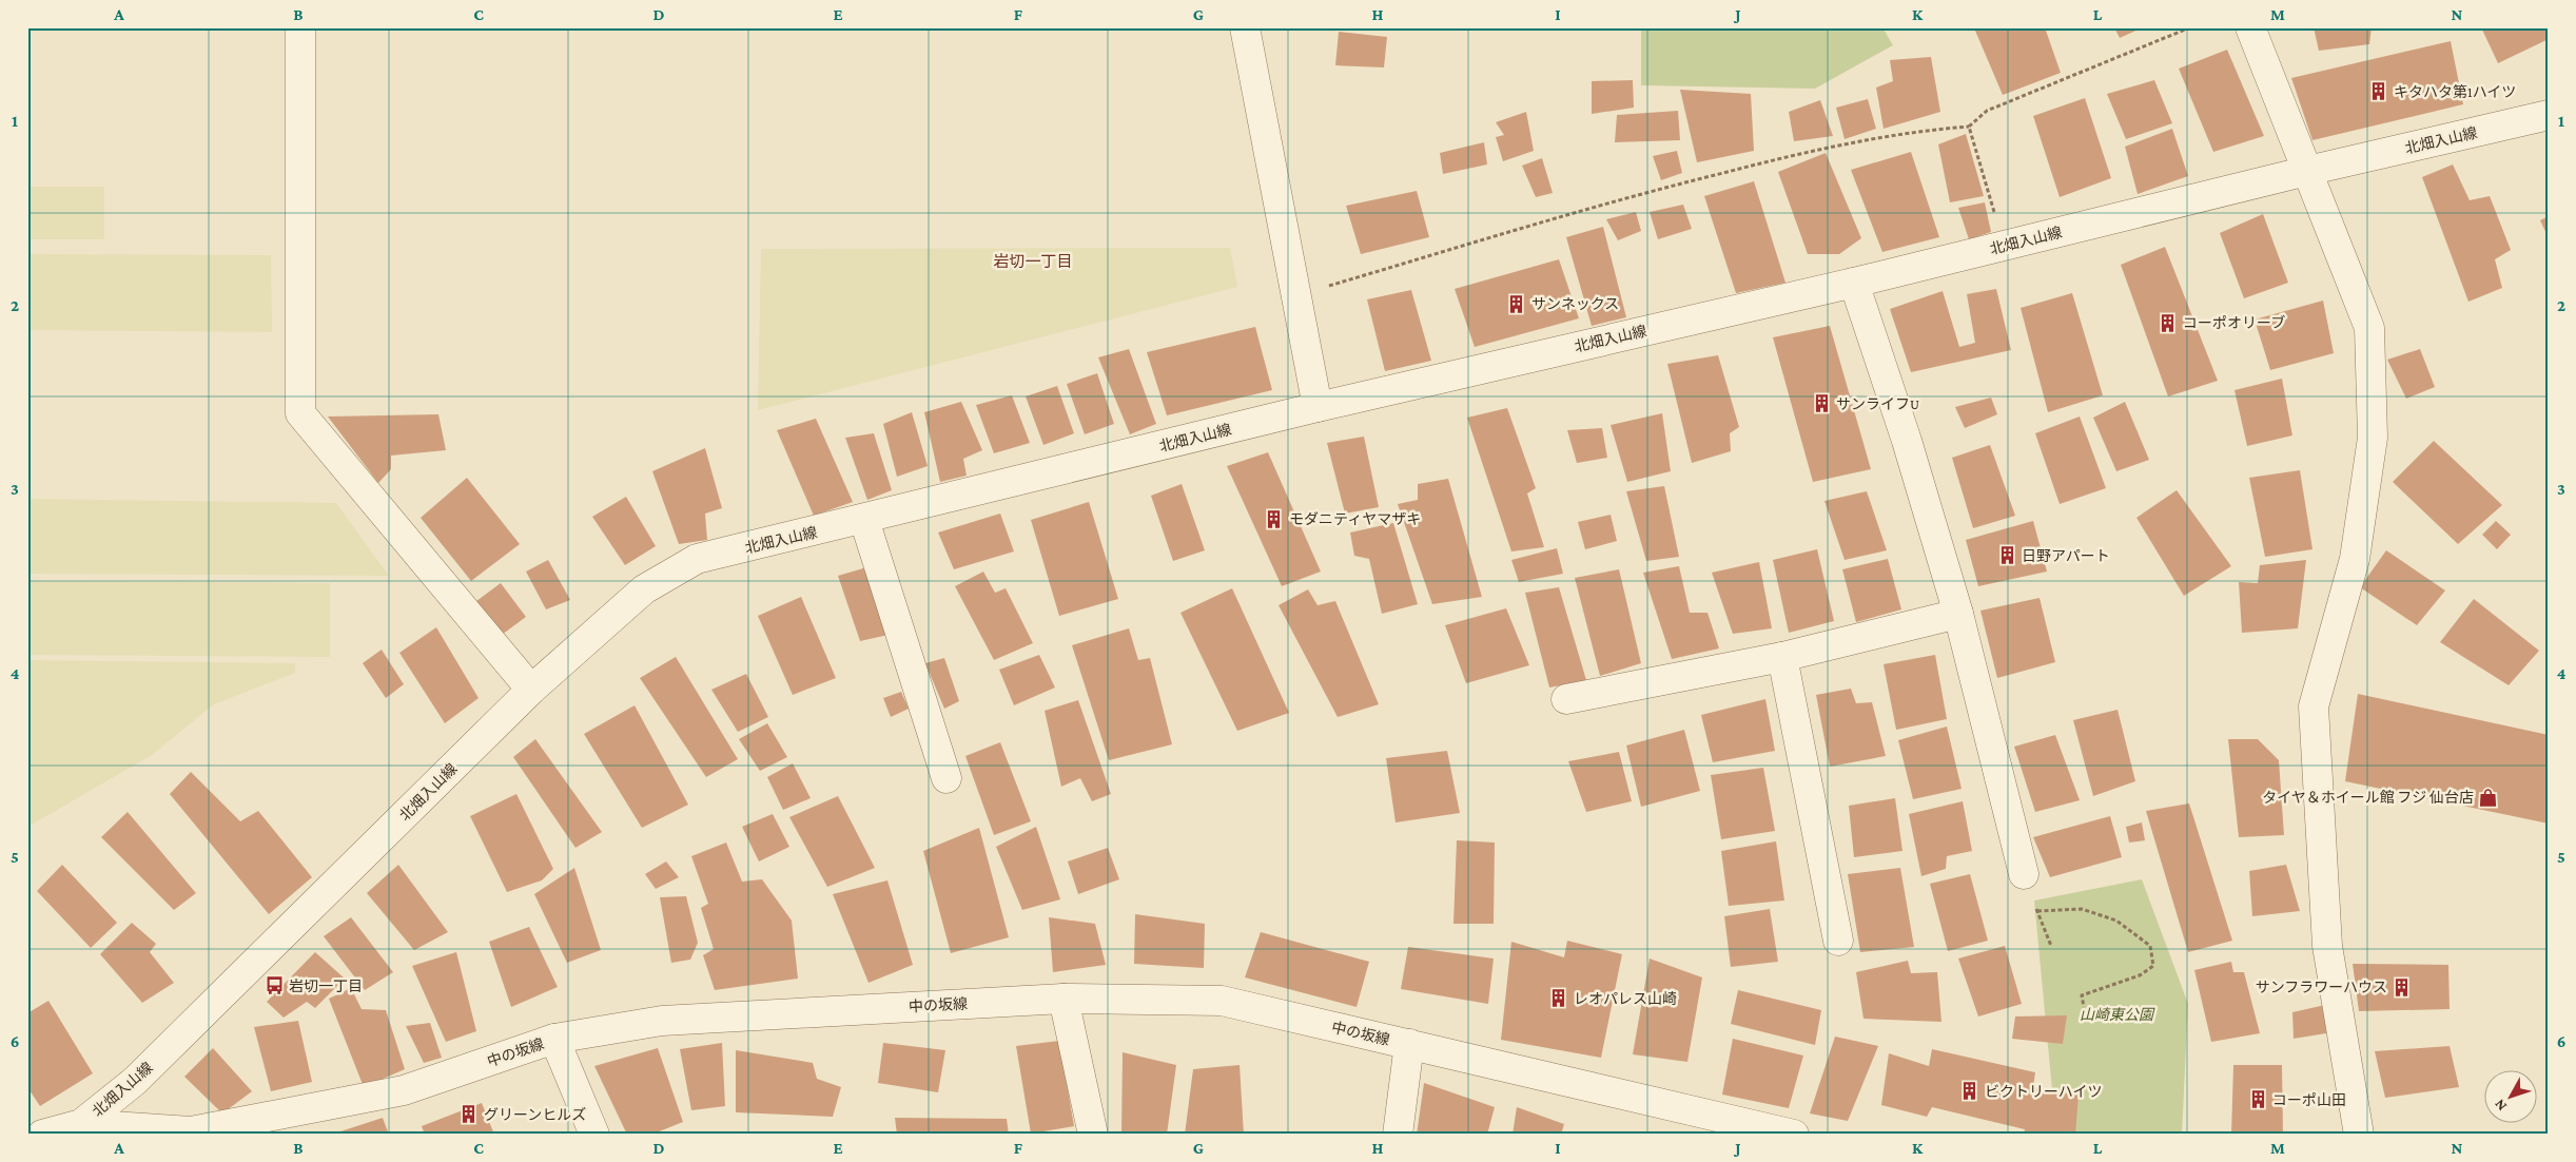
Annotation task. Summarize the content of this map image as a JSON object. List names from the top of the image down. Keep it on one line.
{"streets":{"street":["北畑入山線","中の坂線"]},"crossings":[["北畑入山線","中の坂線"]],"districts":["岩切一丁目"],"parks":["山崎東公園"],"places":{"building":["キタハタ第1ハイツ","サンネックス","コーポオリーブ","サンライフU","モダニティヤマザキ","日野アパート","サンフラワーハウス","レオパレス山崎","ビクトリーハイツ","コーポ山田","グリーンヒルズ"],"shop":["タイヤ＆ホイール館 フジ 仙台店"],"bus stop":["岩切一丁目"]},"north":"bottom left","grid":{"columns":["A","B","C","D","E","F","G","H","I","J","K","L","M","N"],"rows":["1","2","3","4","5","6"]}}
